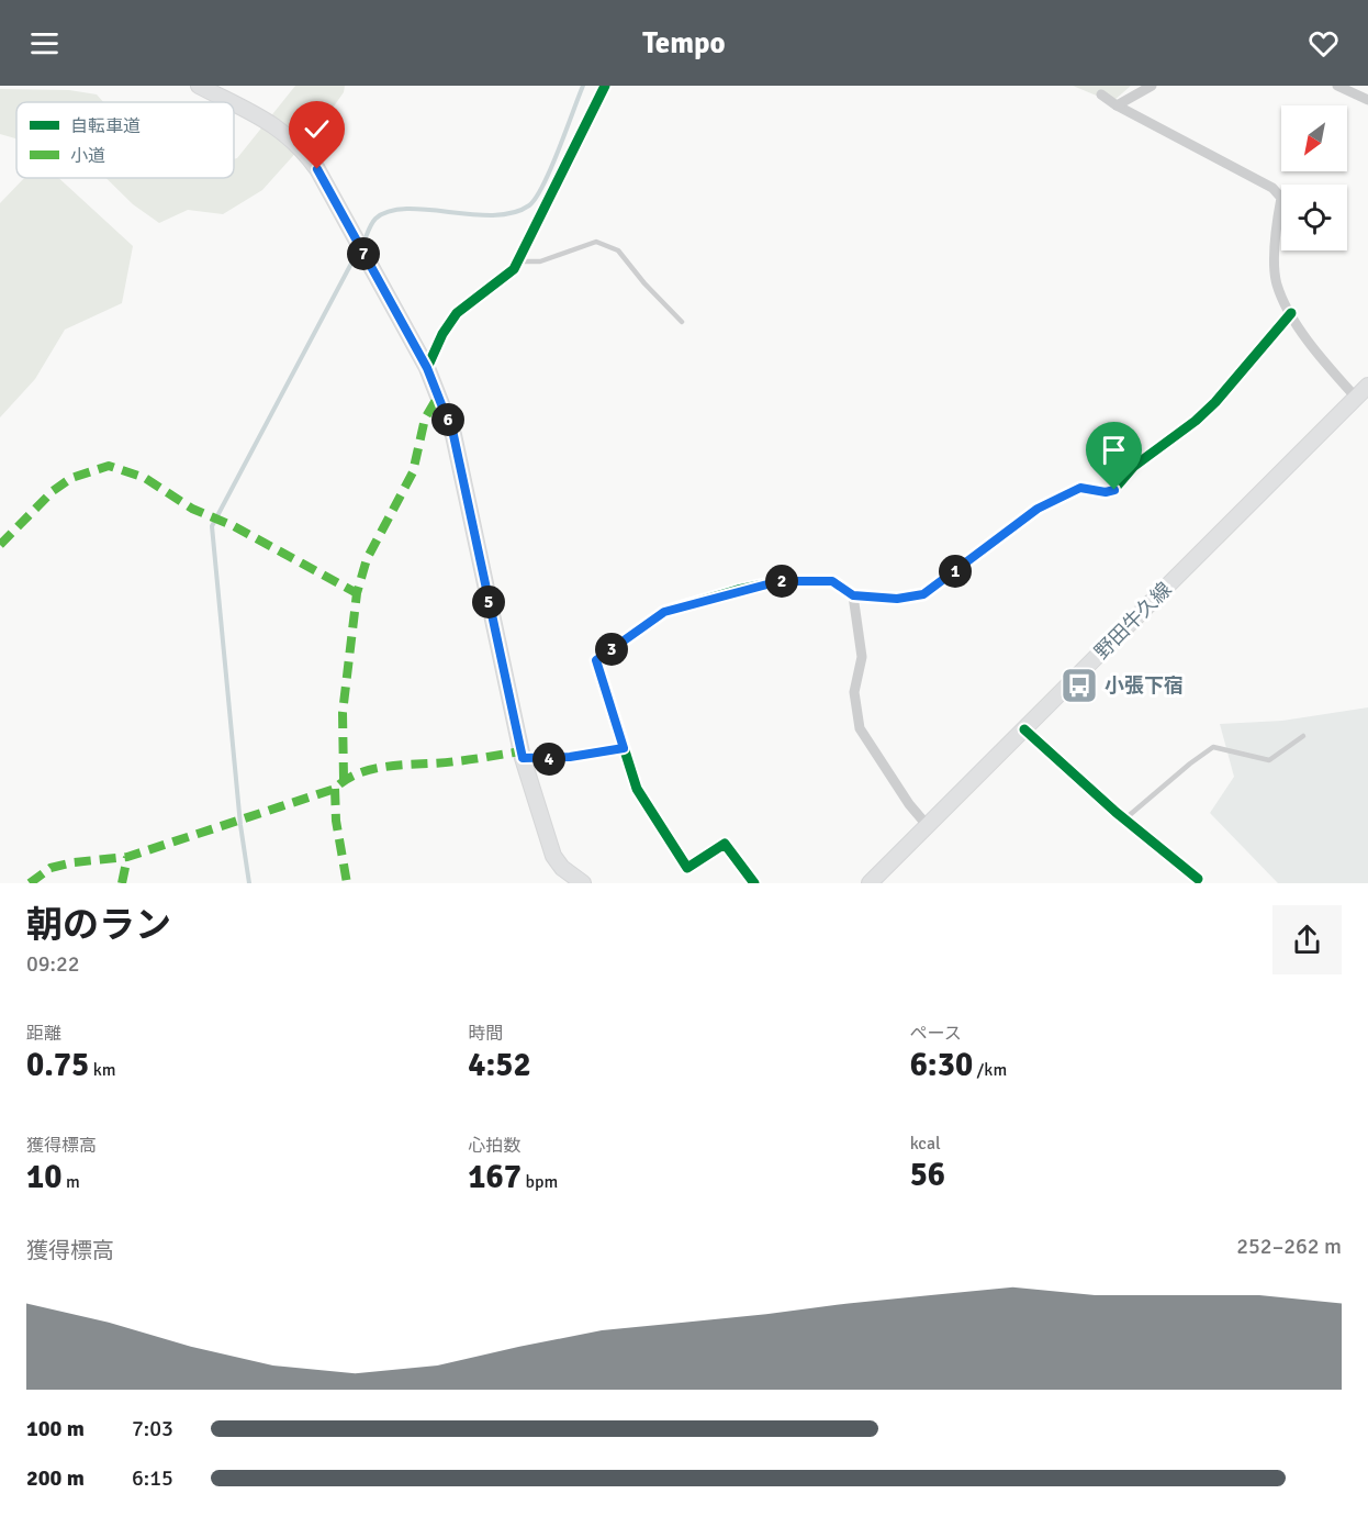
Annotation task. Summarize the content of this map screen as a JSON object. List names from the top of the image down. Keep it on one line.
{"streets":{"main road":["野田牛久線"]},"places":{"bus stop":["小張下宿"]},"legend":["自転車道","小道"],"north":"bottom left","page":{"header":"Tempo","pins":["7","6","1","2","5","3","4"],"heading":["朝のラン","09:22"],"stats":[["距離","0.75 km"],["時間","4:52"],["ペース","6:30 /km"],["獲得標高","10 m"],["心拍数","167 bpm"],["kcal","56"]],"chart":["獲得標高","252–262 m"],"list":[{"name":"100 m","note":"7:03"},{"name":"200 m","note":"6:15"}]}}
